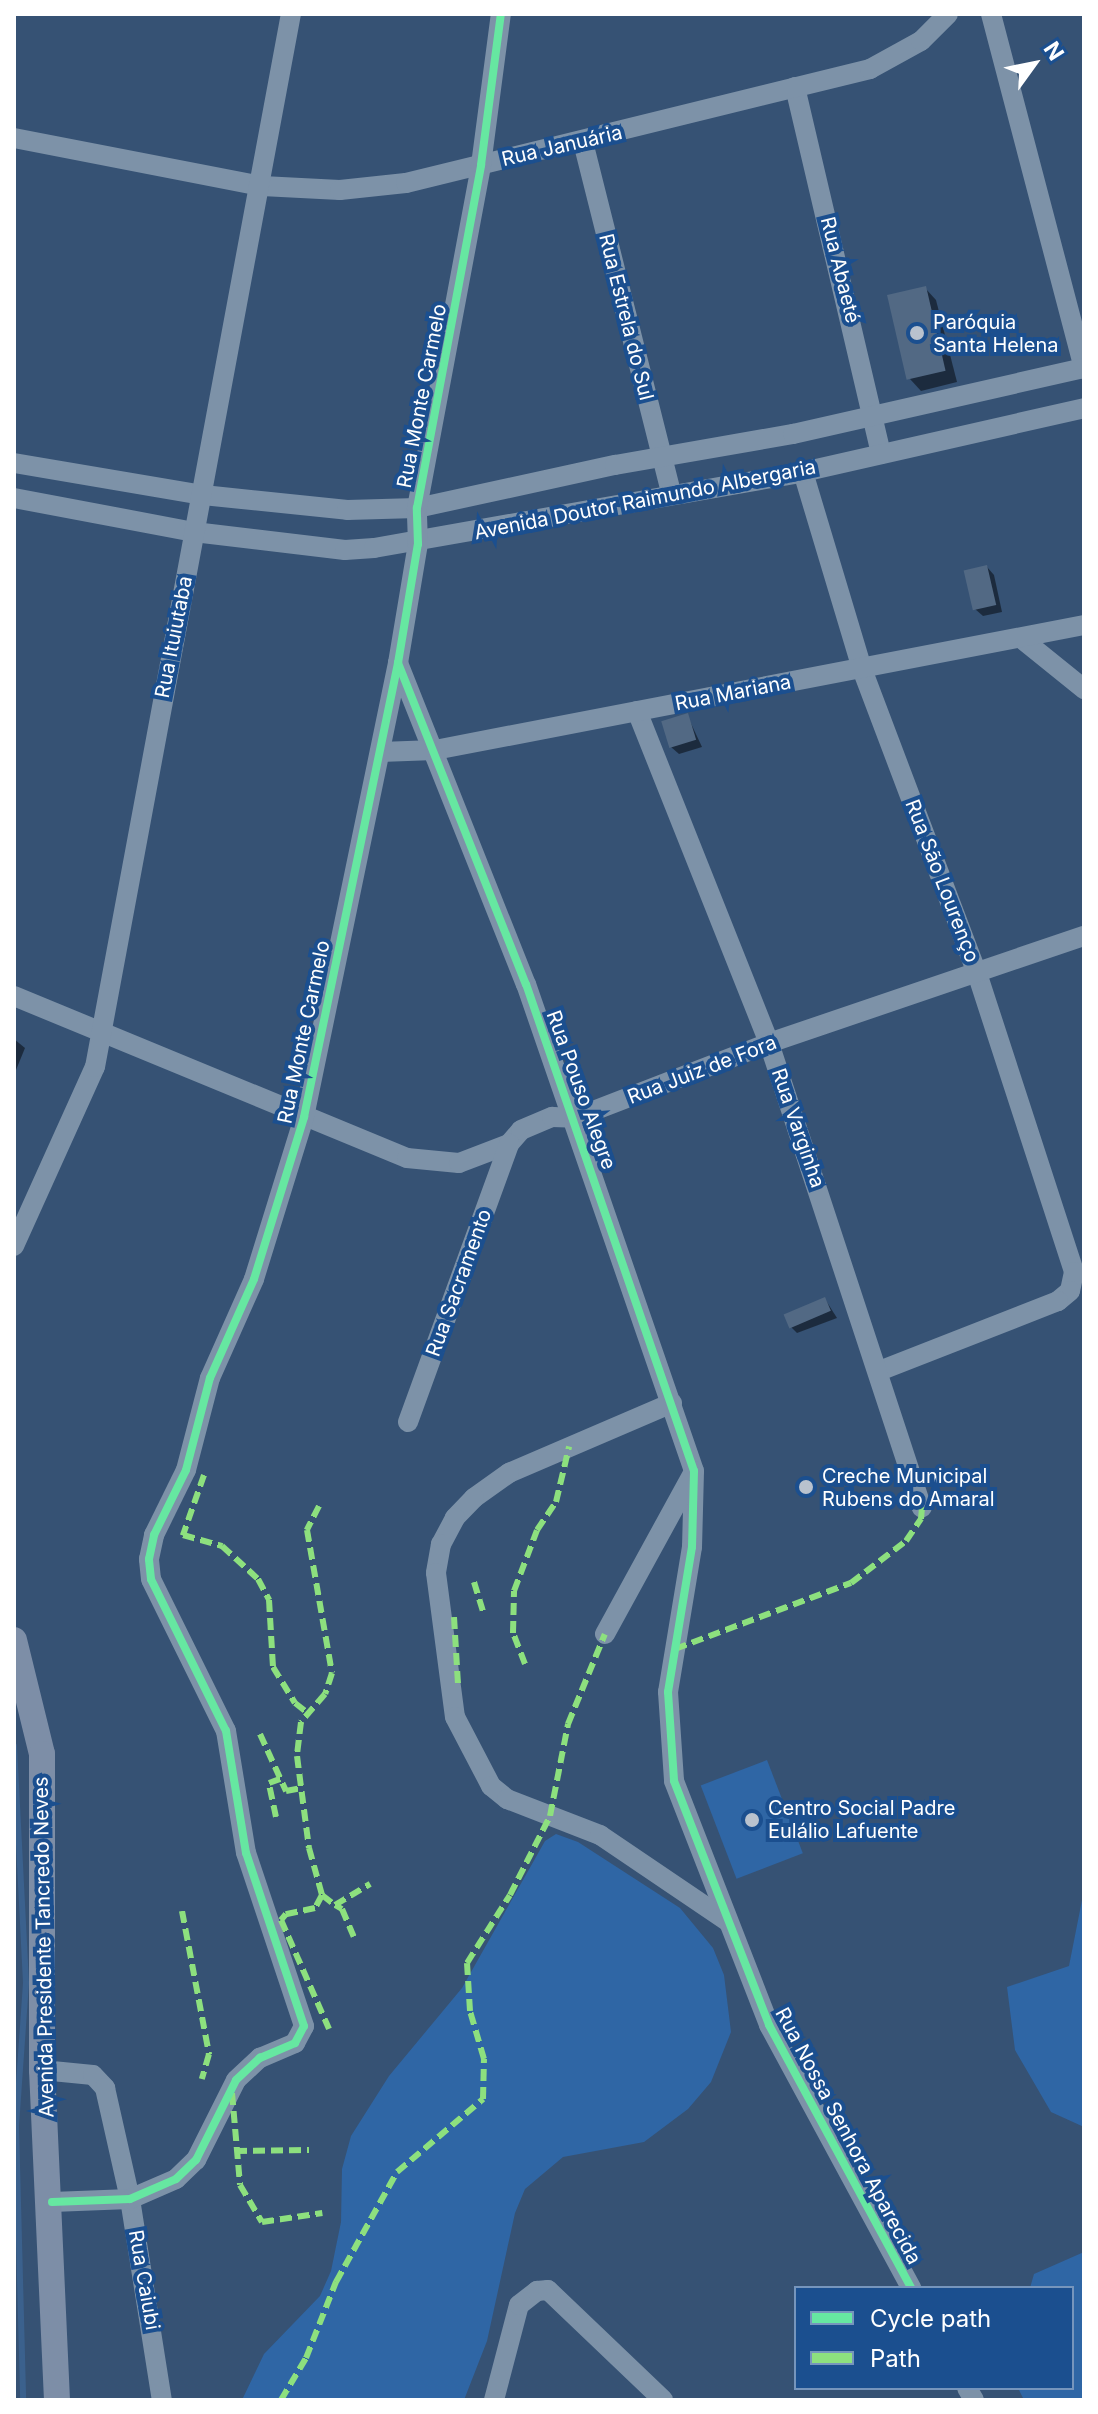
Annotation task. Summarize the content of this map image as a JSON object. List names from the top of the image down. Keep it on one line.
{"streets":{"main road":["Avenida Presidente Tancredo Neves"],"street":["Rua Januária","Rua Abaeté","Rua Estrela do Sul","Rua Monte Carmelo","Avenida Doutor Raimundo Albergaria","Rua Ituiutaba","Rua Mariana","Rua São Lourenço","Rua Juiz de Fora","Rua Pouso Alegre","Rua Varginha","Rua Sacramento","Rua Nossa Senhora Aparecida","Rua Caiubi"]},"crossings":[["Rua Januária","Rua Abaeté"],["Rua Januária","Rua Estrela do Sul"],["Rua Januária","Rua Monte Carmelo"],["Rua Januária","Rua Ituiutaba"],["Rua Abaeté","Avenida Doutor Raimundo Albergaria"],["Rua Estrela do Sul","Avenida Doutor Raimundo Albergaria"],["Rua Monte Carmelo","Avenida Doutor Raimundo Albergaria"],["Rua Monte Carmelo","Rua Mariana"],["Rua Monte Carmelo","Rua Juiz de Fora"],["Rua Monte Carmelo","Rua Pouso Alegre"],["Rua Monte Carmelo","Rua Caiubi"],["Avenida Doutor Raimundo Albergaria","Rua Ituiutaba"],["Avenida Doutor Raimundo Albergaria","Rua São Lourenço"],["Rua Ituiutaba","Rua Juiz de Fora"],["Rua Mariana","Rua São Lourenço"],["Rua Mariana","Rua Pouso Alegre"],["Rua Mariana","Rua Varginha"],["Rua São Lourenço","Rua Juiz de Fora"],["Rua São Lourenço","Rua Varginha"],["Rua Juiz de Fora","Rua Pouso Alegre"],["Rua Juiz de Fora","Rua Varginha"],["Rua Juiz de Fora","Rua Sacramento"],["Rua Pouso Alegre","Rua Nossa Senhora Aparecida"],["Avenida Presidente Tancredo Neves","Rua Caiubi"]],"places":["Paróquia Santa Helena","Creche Municipal Rubens do Amaral","Centro Social Padre Eulálio Lafuente"],"legend":["Cycle path","Path"],"north":"top right"}
